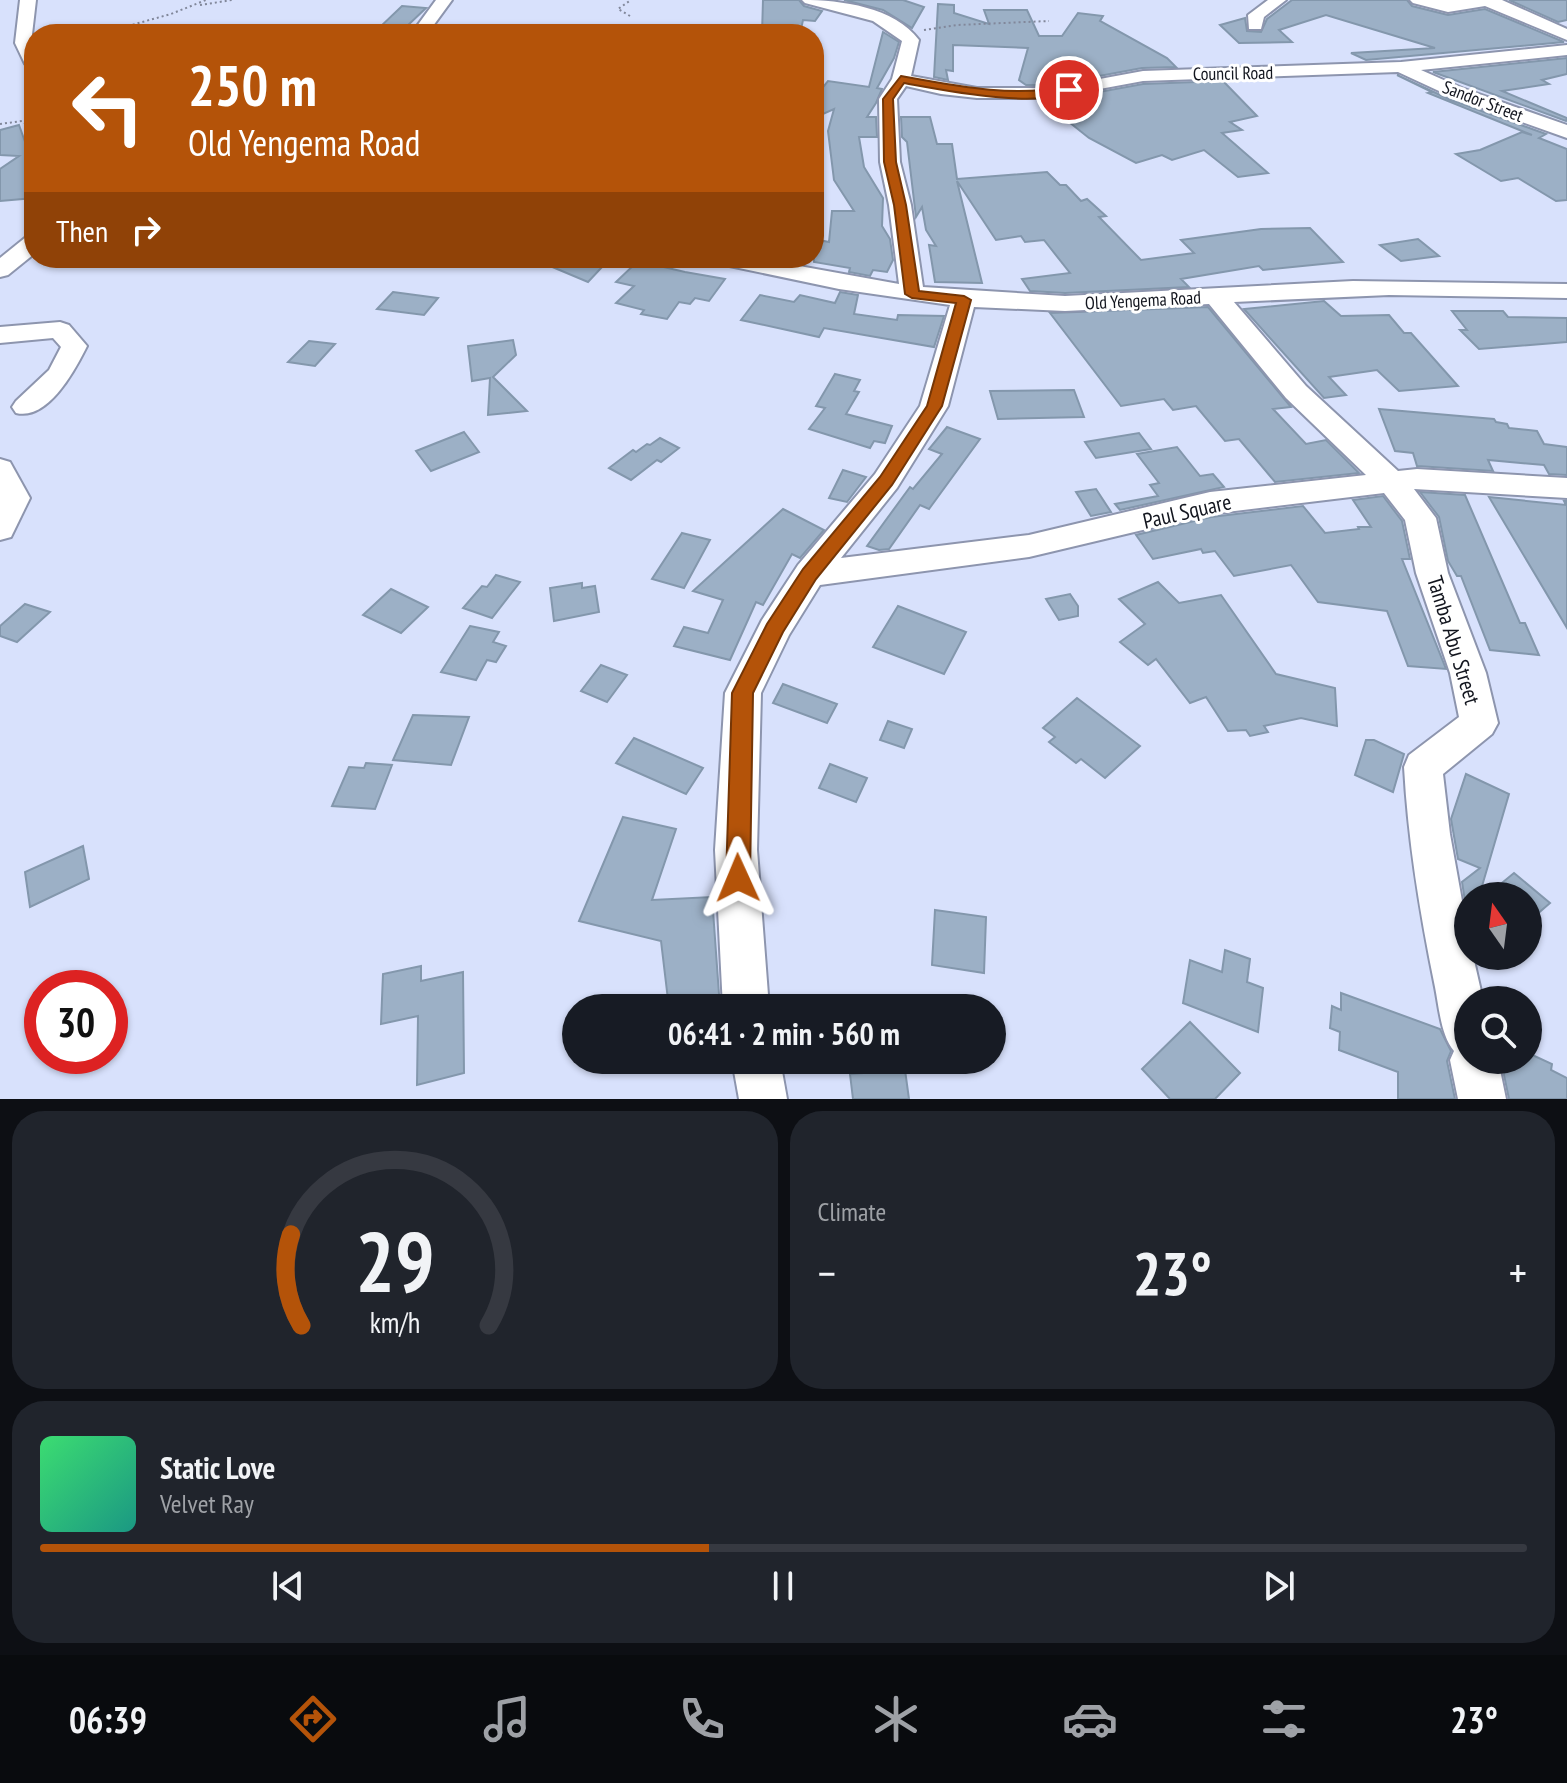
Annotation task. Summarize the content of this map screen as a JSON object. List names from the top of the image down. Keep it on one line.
{"streets":{"street":["Council Road","Sandor Street","Old Yengema Road","Paul Square","Tamba Abu Street"]},"crossings":[["Council Road","Sandor Street"],["Old Yengema Road","Tamba Abu Street"],["Paul Square","Tamba Abu Street"]],"north":"top","page":{"turn":["250 m","Old Yengema Road"],"then":"Then","limit":"30","trip":"06:41 · 2 min · 560 m","tile":"Climate","heat":["−","23°","+"],"song":["Static Love","Velvet Ray"],"tabs":["06:39","23°"],"gauge":["29","km/h"]}}
